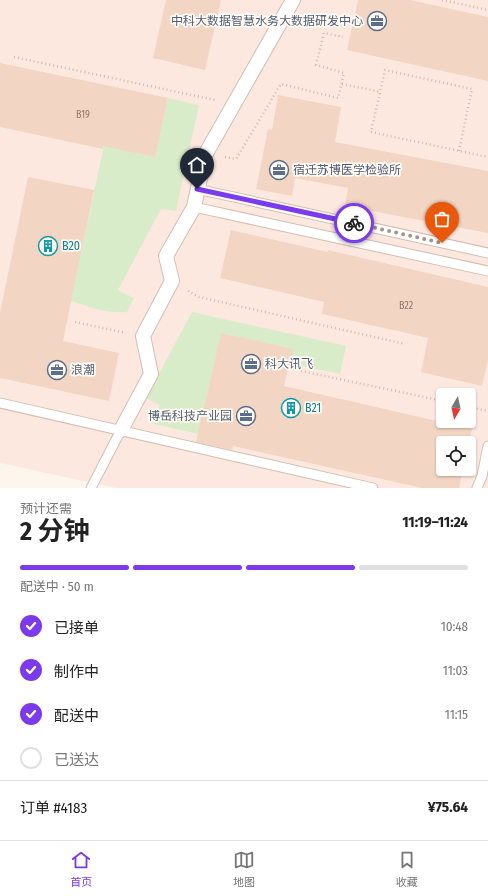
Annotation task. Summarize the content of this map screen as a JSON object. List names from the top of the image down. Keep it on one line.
{"places":{"office":["中科大数据智慧水务大数据研发中心","宿迁苏博医学检验所","科大讯飞","浪潮","博岳科技产业园"],"building":["B20","B21"]},"house_numbers":["B19","B22"],"north":"bottom","page":{"heading":["2 分钟","预计还需","11:19–11:24"],"panel":["订单 #4183","¥75.64"],"bar":"配送中 · 50 m","list":[["已接单","10:48"],["制作中","11:03"],["配送中","11:15"],"已送达"],"tabs":["首页","地图","收藏"]}}
